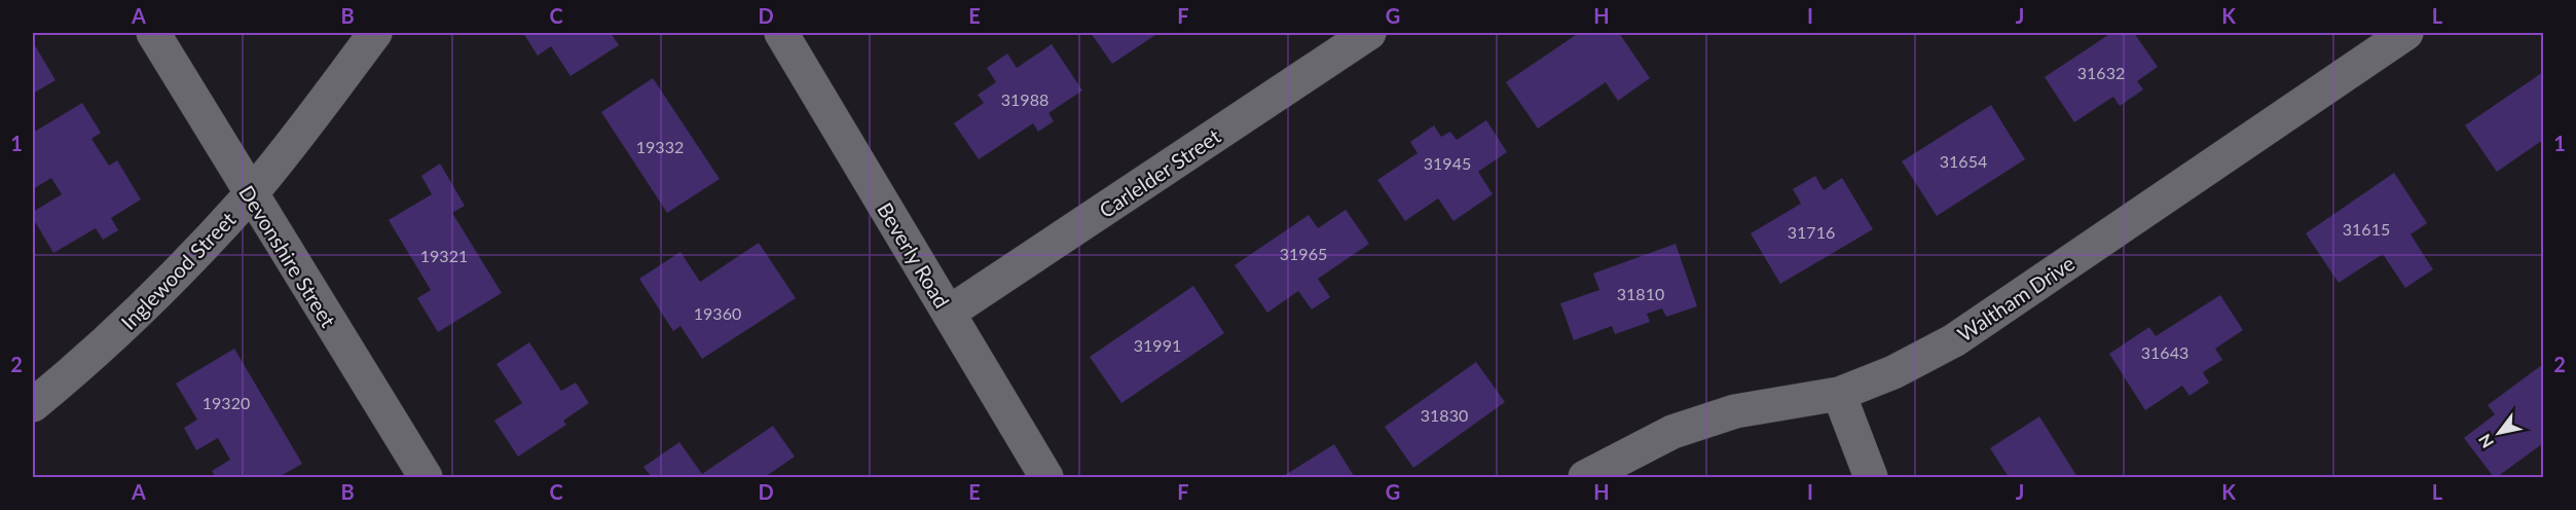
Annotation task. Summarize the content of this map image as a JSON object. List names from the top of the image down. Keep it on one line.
{"streets":{"street":["Carlelder Street","Beverly Road","Devonshire Street","Inglewood Street","Waltham Drive"]},"crossings":[["Carlelder Street","Beverly Road"],["Devonshire Street","Inglewood Street"]],"house_numbers":["31632","31988","19332","31654","31945","31615","31716","31965","19321","31810","19360","31991","31643","19320","31830"],"north":"bottom left","grid":{"columns":["A","B","C","D","E","F","G","H","I","J","K","L"],"rows":["1","2"]}}
